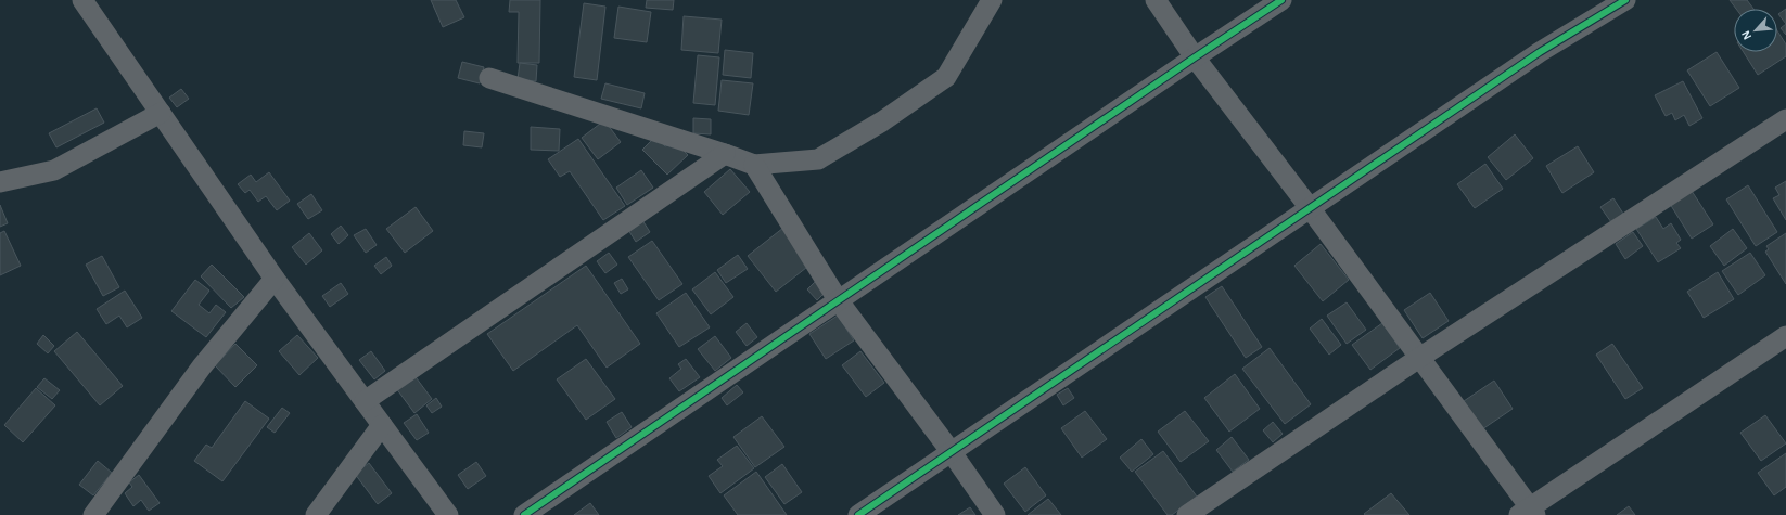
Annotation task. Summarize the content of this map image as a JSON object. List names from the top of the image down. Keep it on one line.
{"north":"bottom left"}
